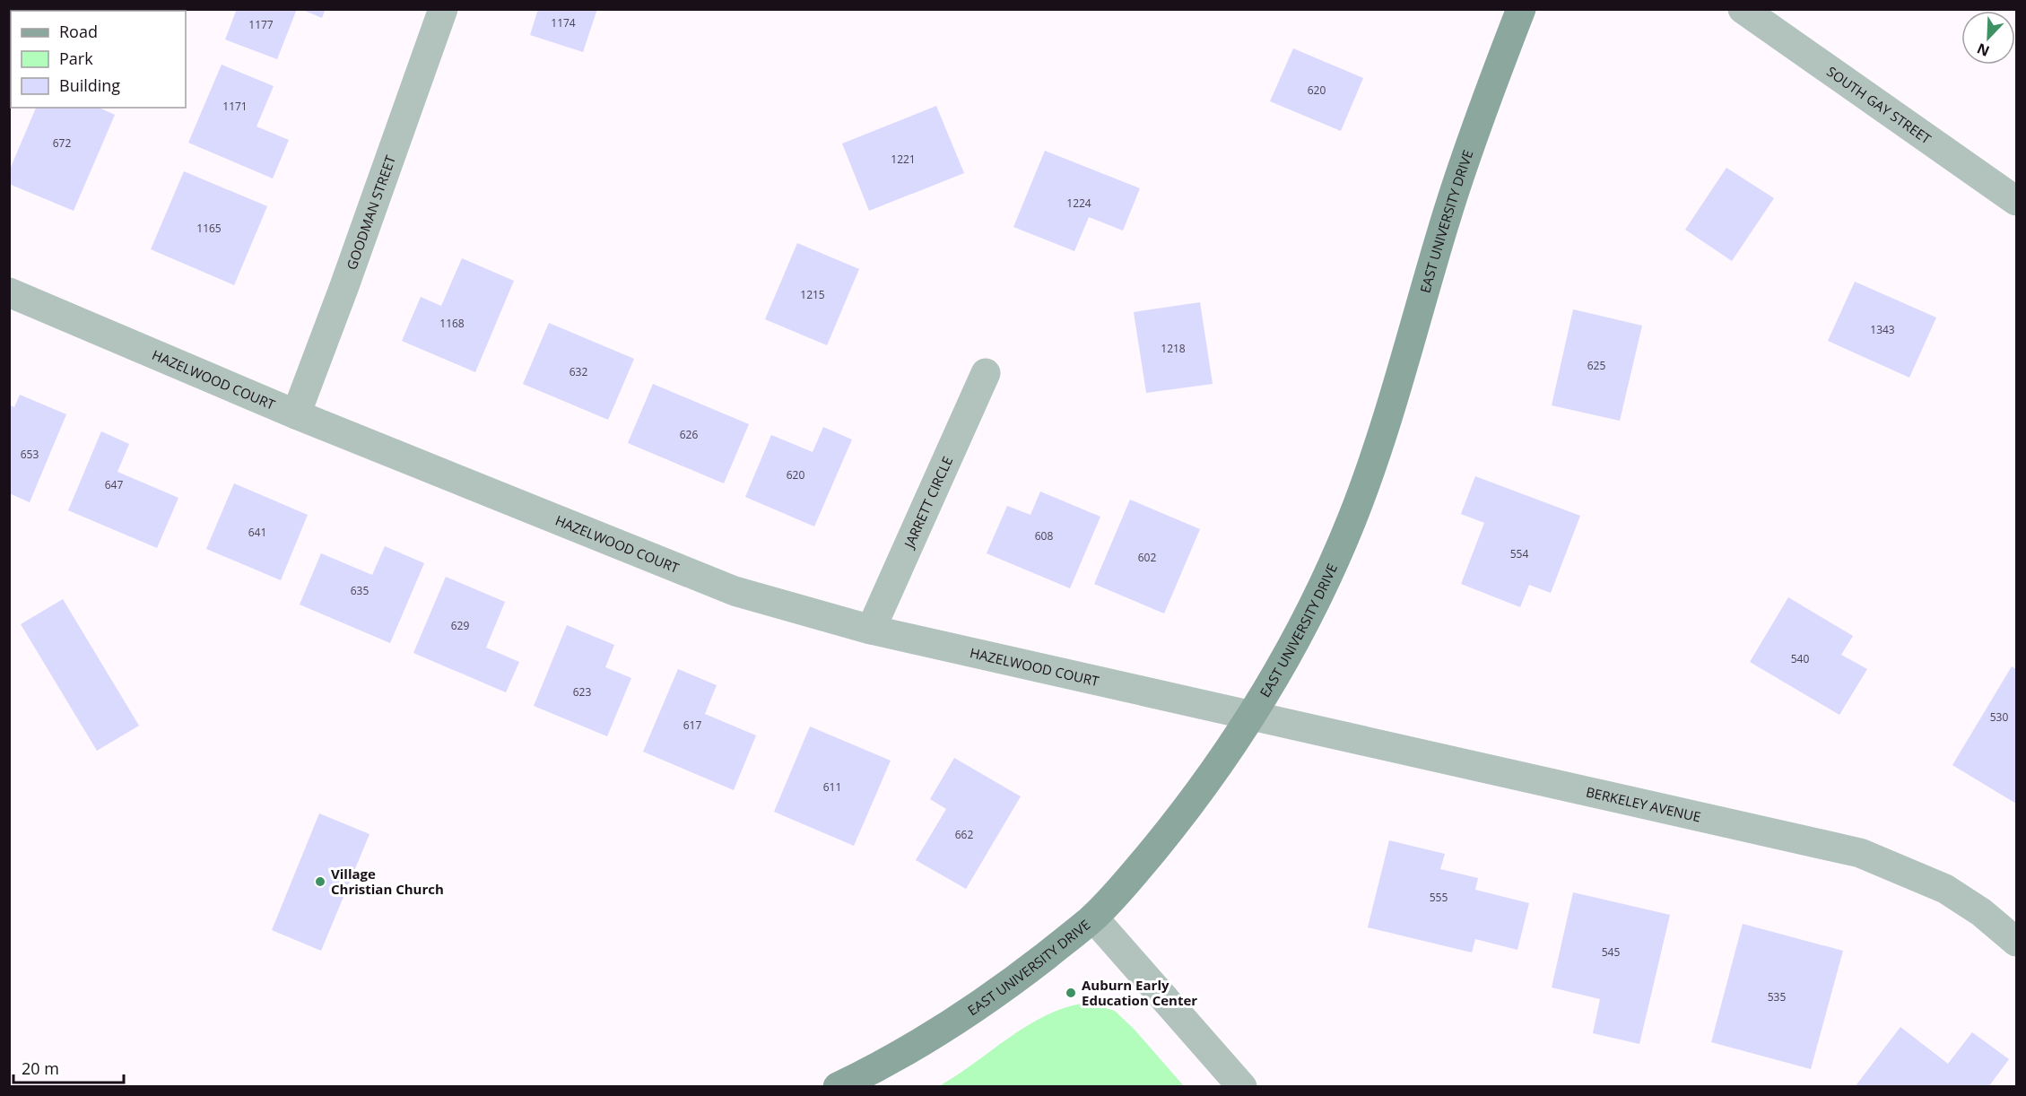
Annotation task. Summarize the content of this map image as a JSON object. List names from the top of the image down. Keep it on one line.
{"streets":{"main road":["EAST UNIVERSITY DRIVE"],"street":["SOUTH GAY STREET","GOODMAN STREET","HAZELWOOD COURT","JARRETT CIRCLE","BERKELEY AVENUE"]},"crossings":[["GOODMAN STREET","HAZELWOOD COURT"],["EAST UNIVERSITY DRIVE","HAZELWOOD COURT"],["EAST UNIVERSITY DRIVE","BERKELEY AVENUE"],["HAZELWOOD COURT","JARRETT CIRCLE"],["HAZELWOOD COURT","BERKELEY AVENUE"]],"places":["Village Christian Church","Auburn Early Education Center"],"house_numbers":["1174","1177","620","1171","672","1221","1224","1165","1215","1168","1343","1218","625","632","626","653","620","647","641","608","554","602","635","629","540","623","530","617","611","662","555","545","535"],"legend":["Road","Park","Building"],"scale_bar":"20 m","north":"bottom left"}
